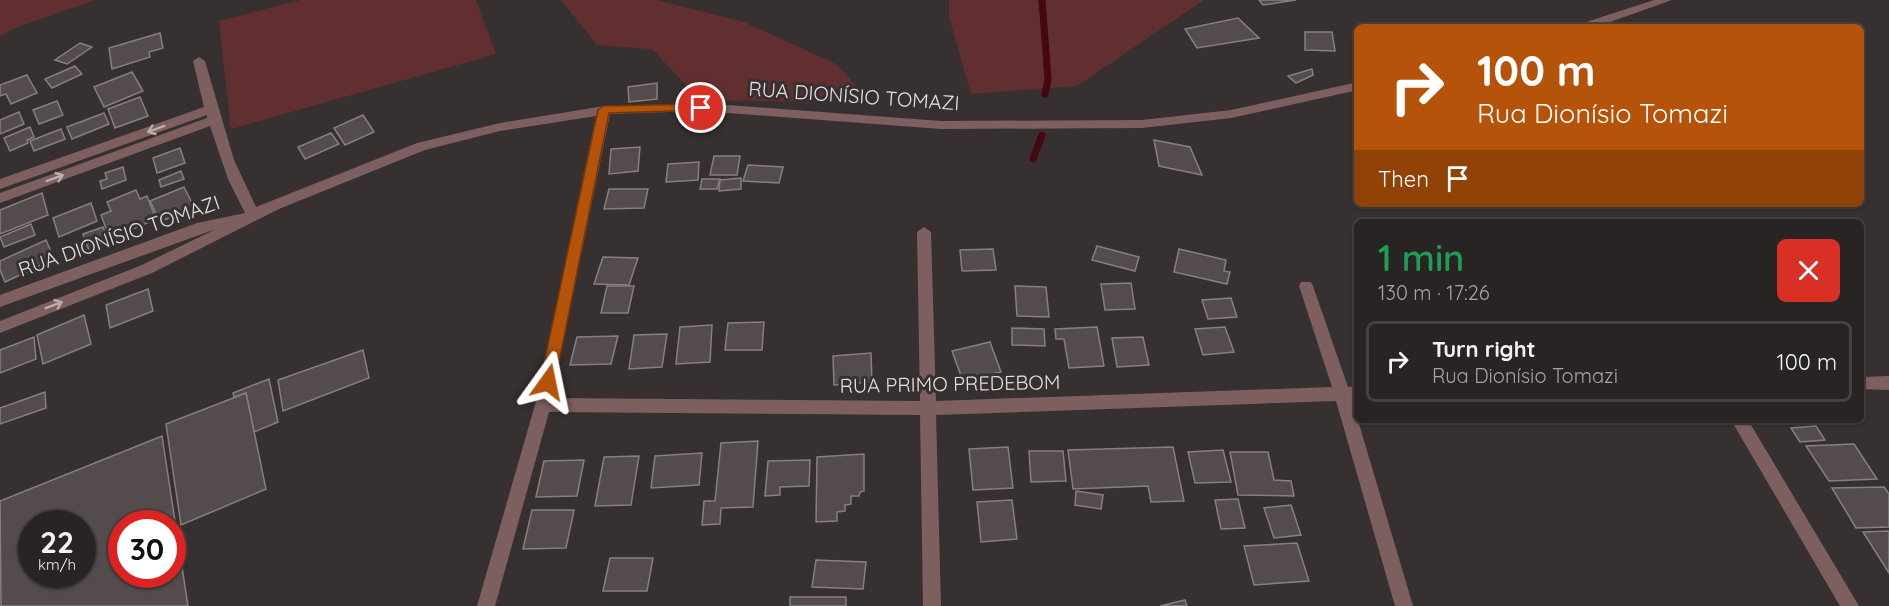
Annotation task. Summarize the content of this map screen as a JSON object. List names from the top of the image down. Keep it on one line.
{"streets":{"street":["RUA DIONÍSIO TOMAZI","RUA PRIMO PREDEBOM"]},"page":{"turn":["100 m","Rua Dionísio Tomazi"],"then":"Then","heading":["1 min","130 m · 17:26"],"list":[{"name":"Turn right","note":"Rua Dionísio Tomazi","value":"100 m"}],"speed":"22 km/h","limit":"30"}}
